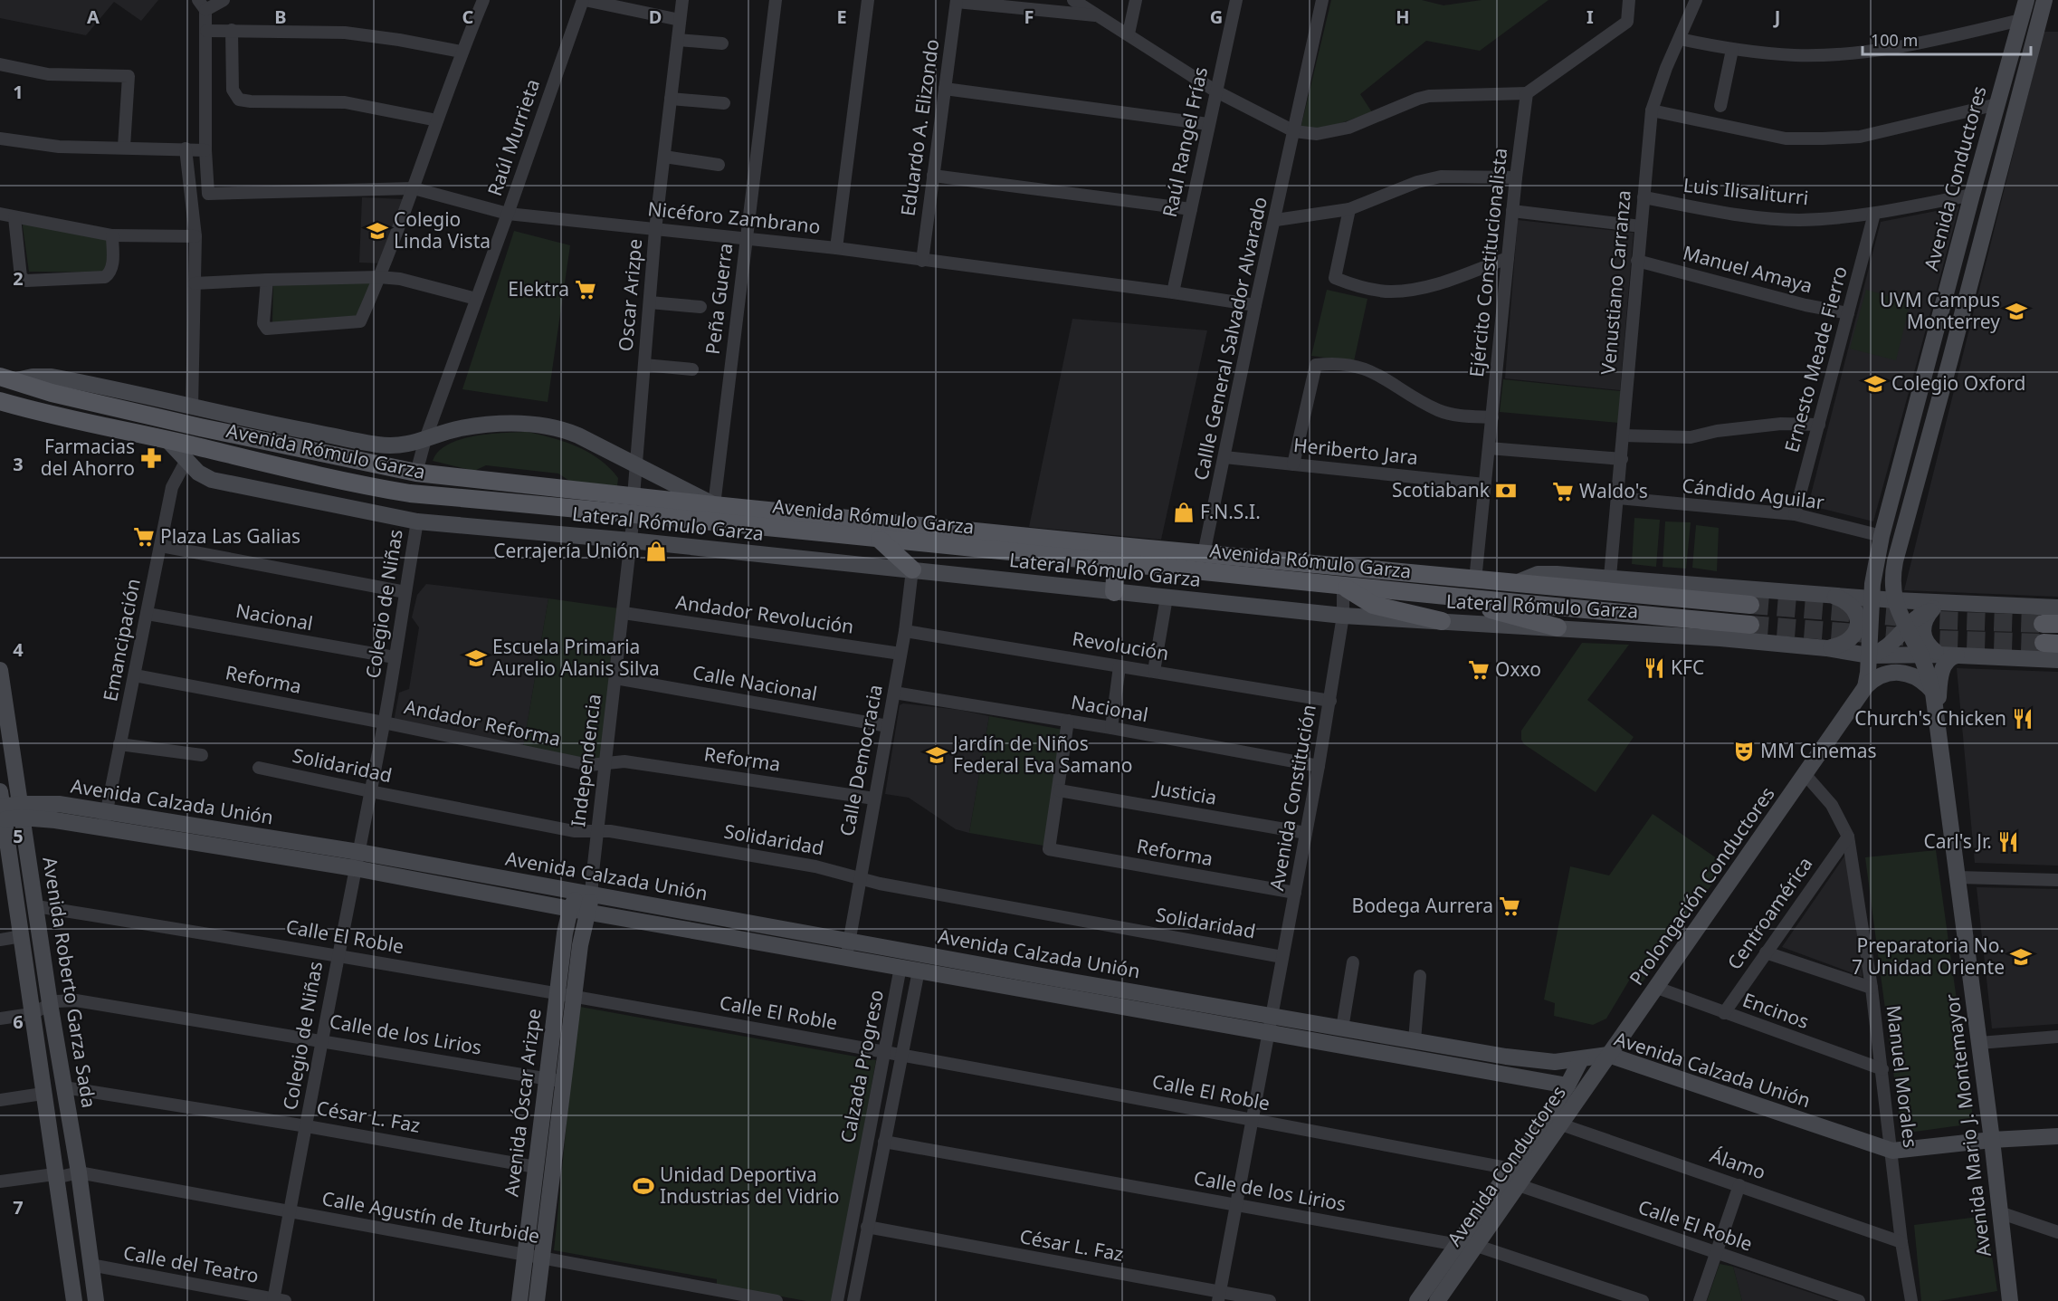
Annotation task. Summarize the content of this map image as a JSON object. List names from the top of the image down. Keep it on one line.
{"streets":{"main road":["Avenida Rómulo Garza"],"street":["Eduardo A. Elizondo","Raúl Murrieta","Raúl Rangel Frías","Avenida Conductores","Luis Ilisaliturri","Nicéforo Zambrano","Ejército Constitucionalista","Manuel Amaya","Venustiano Carranza","Oscar Arizpe","Peña Guerra","Callle General Salvador Alvarado","Ernesto Meade Fierro","Heriberto Jara","Cándido Aguilar","Lateral Rómulo Garza","Colegio de Niñas","Andador Revolución","Nacional","Emancipación","Revolución","Reforma","Calle Nacional","Andador Reforma","Independencia","Calle Democracia","Solidaridad","Justicia","Avenida Constitución","Avenida Calzada Unión","Prolongación Conductores","Centroamérica","Calle El Roble","Avenida Roberto Garza Sada","Encinos","Calle de los Lirios","Calzada Progreso","Manuel Morales","Avenida Óscar Arizpe","César L. Faz","Avenida Mario J. Montemayor","Álamo","Calle Agustín de Iturbide","Calle del Teatro"]},"crossings":[["Eduardo A. Elizondo","Nicéforo Zambrano"],["Raúl Murrieta","Nicéforo Zambrano"],["Raúl Murrieta","Avenida Rómulo Garza"],["Raúl Rangel Frías","Nicéforo Zambrano"],["Avenida Conductores","Luis Ilisaliturri"],["Avenida Conductores","Cándido Aguilar"],["Avenida Conductores","Lateral Rómulo Garza"],["Avenida Conductores","Avenida Calzada Unión"],["Avenida Conductores","Prolongación Conductores"],["Avenida Conductores","Calle El Roble"],["Avenida Conductores","Calle de los Lirios"],["Avenida Conductores","Avenida Mario J. Montemayor"],["Avenida Conductores","Álamo"],["Luis Ilisaliturri","Venustiano Carranza"],["Luis Ilisaliturri","Ernesto Meade Fierro"],["Nicéforo Zambrano","Oscar Arizpe"],["Nicéforo Zambrano","Peña Guerra"],["Nicéforo Zambrano","Callle General Salvador Alvarado"],["Ejército Constitucionalista","Avenida Rómulo Garza"],["Ejército Constitucionalista","Heriberto Jara"],["Manuel Amaya","Venustiano Carranza"],["Manuel Amaya","Ernesto Meade Fierro"],["Venustiano Carranza","Cándido Aguilar"],["Venustiano Carranza","Lateral Rómulo Garza"],["Oscar Arizpe","Avenida Rómulo Garza"],["Peña Guerra","Avenida Rómulo Garza"],["Callle General Salvador Alvarado","Avenida Rómulo Garza"],["Callle General Salvador Alvarado","Heriberto Jara"],["Ernesto Meade Fierro","Cándido Aguilar"],["Avenida Rómulo Garza","Lateral Rómulo Garza"],["Avenida Rómulo Garza","Independencia"],["Avenida Rómulo Garza","Avenida Constitución"],["Lateral Rómulo Garza","Colegio de Niñas"],["Lateral Rómulo Garza","Emancipación"],["Lateral Rómulo Garza","Independencia"],["Lateral Rómulo Garza","Calle Democracia"],["Lateral Rómulo Garza","Avenida Constitución"],["Colegio de Niñas","Nacional"],["Colegio de Niñas","Reforma"],["Colegio de Niñas","Andador Reforma"],["Colegio de Niñas","Solidaridad"],["Colegio de Niñas","Avenida Calzada Unión"],["Colegio de Niñas","Calle El Roble"],["Colegio de Niñas","Calle de los Lirios"],["Colegio de Niñas","César L. Faz"],["Colegio de Niñas","Calle Agustín de Iturbide"],["Colegio de Niñas","Calle del Teatro"],["Andador Revolución","Independencia"],["Andador Revolución","Calle Democracia"],["Nacional","Emancipación"],["Nacional","Calle Democracia"],["Nacional","Avenida Constitución"],["Emancipación","Reforma"],["Emancipación","Avenida Calzada Unión"],["Revolución","Calle Democracia"],["Revolución","Avenida Constitución"],["Reforma","Andador Reforma"],["Reforma","Independencia"],["Reforma","Calle Democracia"],["Reforma","Justicia"],["Reforma","Avenida Constitución"],["Calle Nacional","Independencia"],["Calle Nacional","Calle Democracia"],["Andador Reforma","Independencia"],["Independencia","Solidaridad"],["Independencia","Avenida Calzada Unión"],["Independencia","Avenida Óscar Arizpe"],["Calle Democracia","Solidaridad"],["Calle Democracia","Avenida Calzada Unión"],["Solidaridad","Avenida Constitución"],["Justicia","Avenida Constitución"],["Avenida Constitución","Avenida Calzada Unión"],["Avenida Constitución","Calle El Roble"],["Avenida Constitución","Calle de los Lirios"],["Avenida Constitución","César L. Faz"],["Avenida Calzada Unión","Prolongación Conductores"],["Avenida Calzada Unión","Avenida Roberto Garza Sada"],["Avenida Calzada Unión","Calzada Progreso"],["Avenida Calzada Unión","Manuel Morales"],["Avenida Calzada Unión","Avenida Óscar Arizpe"],["Avenida Calzada Unión","Avenida Mario J. Montemayor"],["Prolongación Conductores","Encinos"],["Prolongación Conductores","Manuel Morales"],["Centroamérica","Encinos"],["Centroamérica","Manuel Morales"],["Calle El Roble","Avenida Roberto Garza Sada"],["Calle El Roble","Calzada Progreso"],["Calle El Roble","Avenida Óscar Arizpe"],["Avenida Roberto Garza Sada","Calle de los Lirios"],["Avenida Roberto Garza Sada","César L. Faz"],["Avenida Roberto Garza Sada","Calle Agustín de Iturbide"],["Avenida Roberto Garza Sada","Calle del Teatro"],["Encinos","Manuel Morales"],["Calle de los Lirios","Calzada Progreso"],["Calle de los Lirios","Avenida Óscar Arizpe"],["Calzada Progreso","César L. Faz"],["Manuel Morales","Álamo"],["Avenida Óscar Arizpe","César L. Faz"],["Avenida Óscar Arizpe","Calle Agustín de Iturbide"]],"places":{"school or university":["Colegio Linda Vista","UVM Campus Monterrey","Colegio Oxford","Escuela Primaria Aurelio Alanis Silva","Jardín de Niños Federal Eva Samano","Preparatoria No. 7 Unidad Oriente"],"supermarket":["Elektra","Waldo's","Plaza Las Galias","Oxxo","Bodega Aurrera"],"pharmacy":["Farmacias del Ahorro"],"bank":["Scotiabank"],"shop":["F.N.S.I.","Cerrajería Unión"],"restaurant":["KFC","Church's Chicken","Carl's Jr."],"theatre":["MM Cinemas"],"sports":["Unidad Deportiva Industrias del Vidrio"]},"scale_bar":"100 m","grid":{"columns":["A","B","C","D","E","F","G","H","I","J"],"rows":["1","2","3","4","5","6","7"]}}
